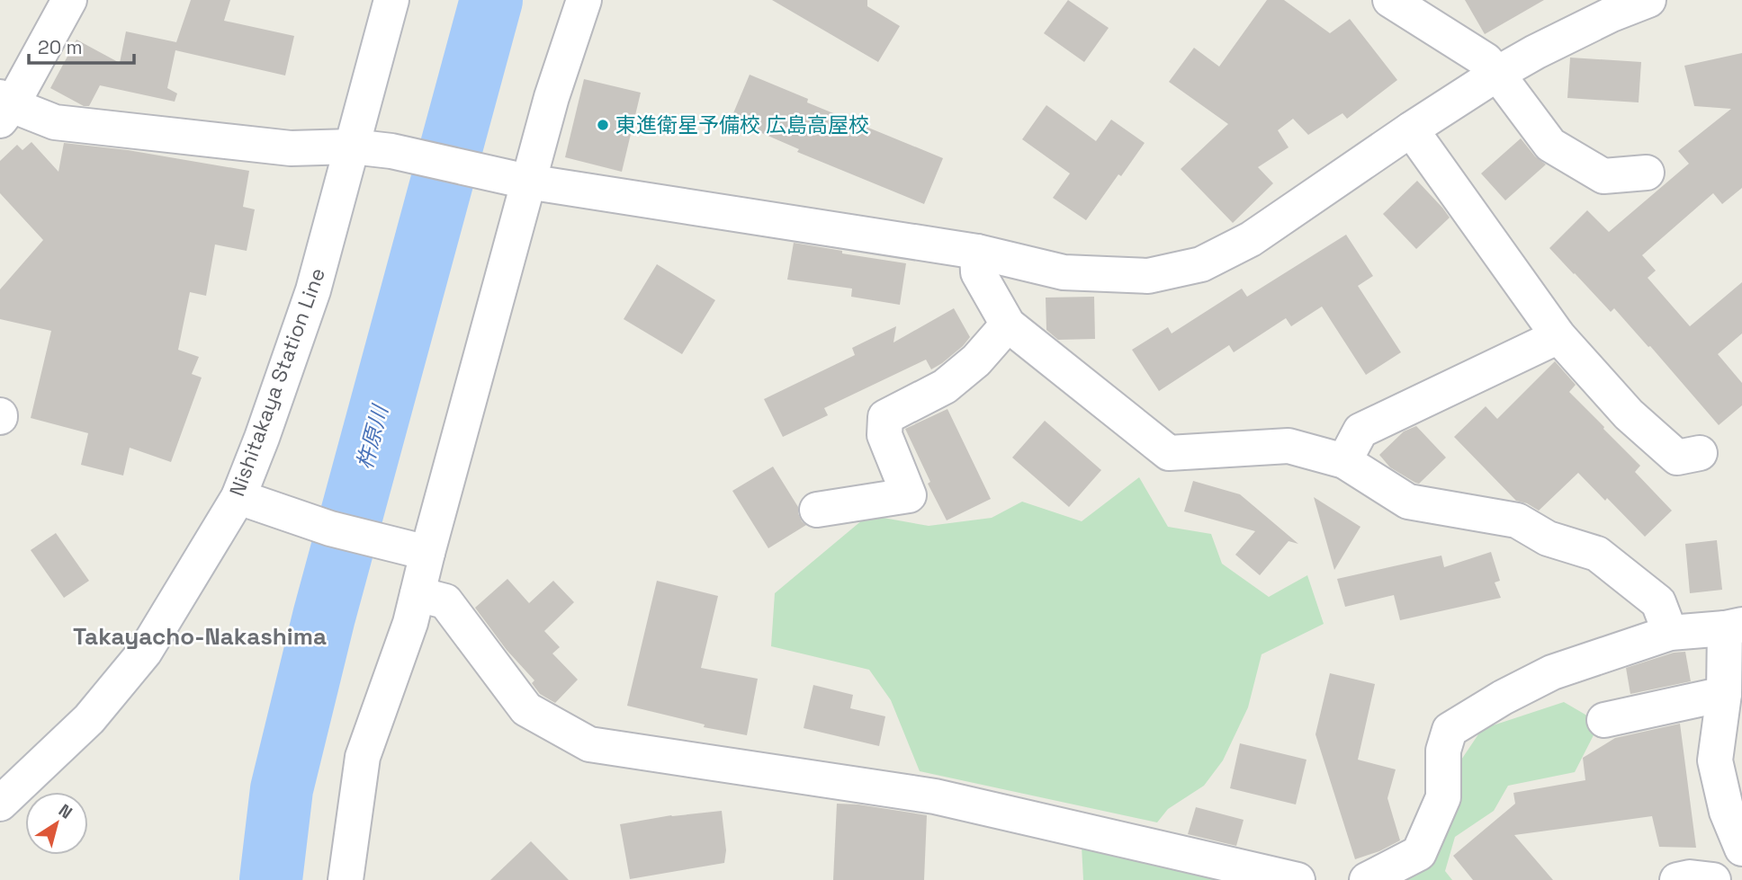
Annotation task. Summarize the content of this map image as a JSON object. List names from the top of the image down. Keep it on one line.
{"streets":{"street":["Nishitakaya Station Line"]},"districts":["Takayacho-Nakashima"],"water":["杵原川"],"places":["東進衛星予備校 広島高屋校"],"scale_bar":"20 m","north":"top right"}
